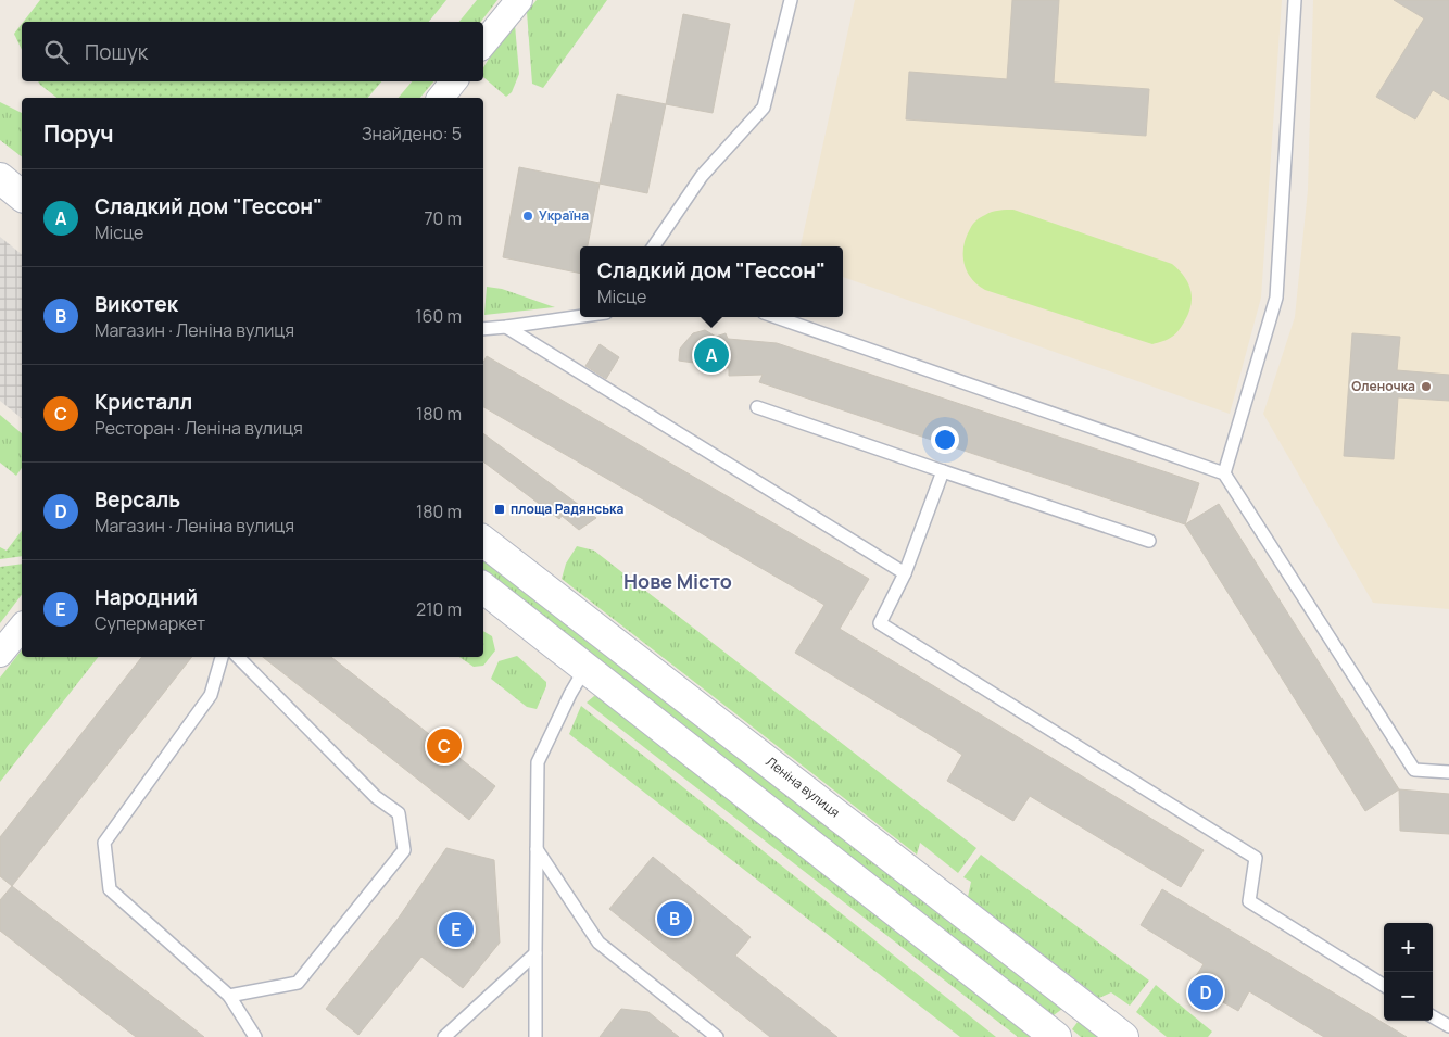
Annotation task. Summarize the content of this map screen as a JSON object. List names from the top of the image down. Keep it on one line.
{"streets":{"street":["Леніна вулиця"]},"districts":["Нове Місто"],"places":{"other":["Україна","Оленочка"],"transit":["площа Радянська"]},"page":{"search":"Пошук","heading":["Поруч","Знайдено: 5"],"list":[{"mark":"A","name":"Сладкий дом \"Гессон\"","note":"Місце","value":"70 m"},{"mark":"B","name":"Викотек","note":"Магазин · Леніна вулиця","value":"160 m"},{"mark":"C","name":"Кристалл","note":"Ресторан · Леніна вулиця","value":"180 m"},{"mark":"D","name":"Версаль","note":"Магазин · Леніна вулиця","value":"180 m"},{"mark":"E","name":"Народний","note":"Супермаркет","value":"210 m"}],"popup":["Сладкий дом \"Гессон\"","Місце"],"pins":["A","C","B","E","D"],"map_buttons":["+","−"]}}
